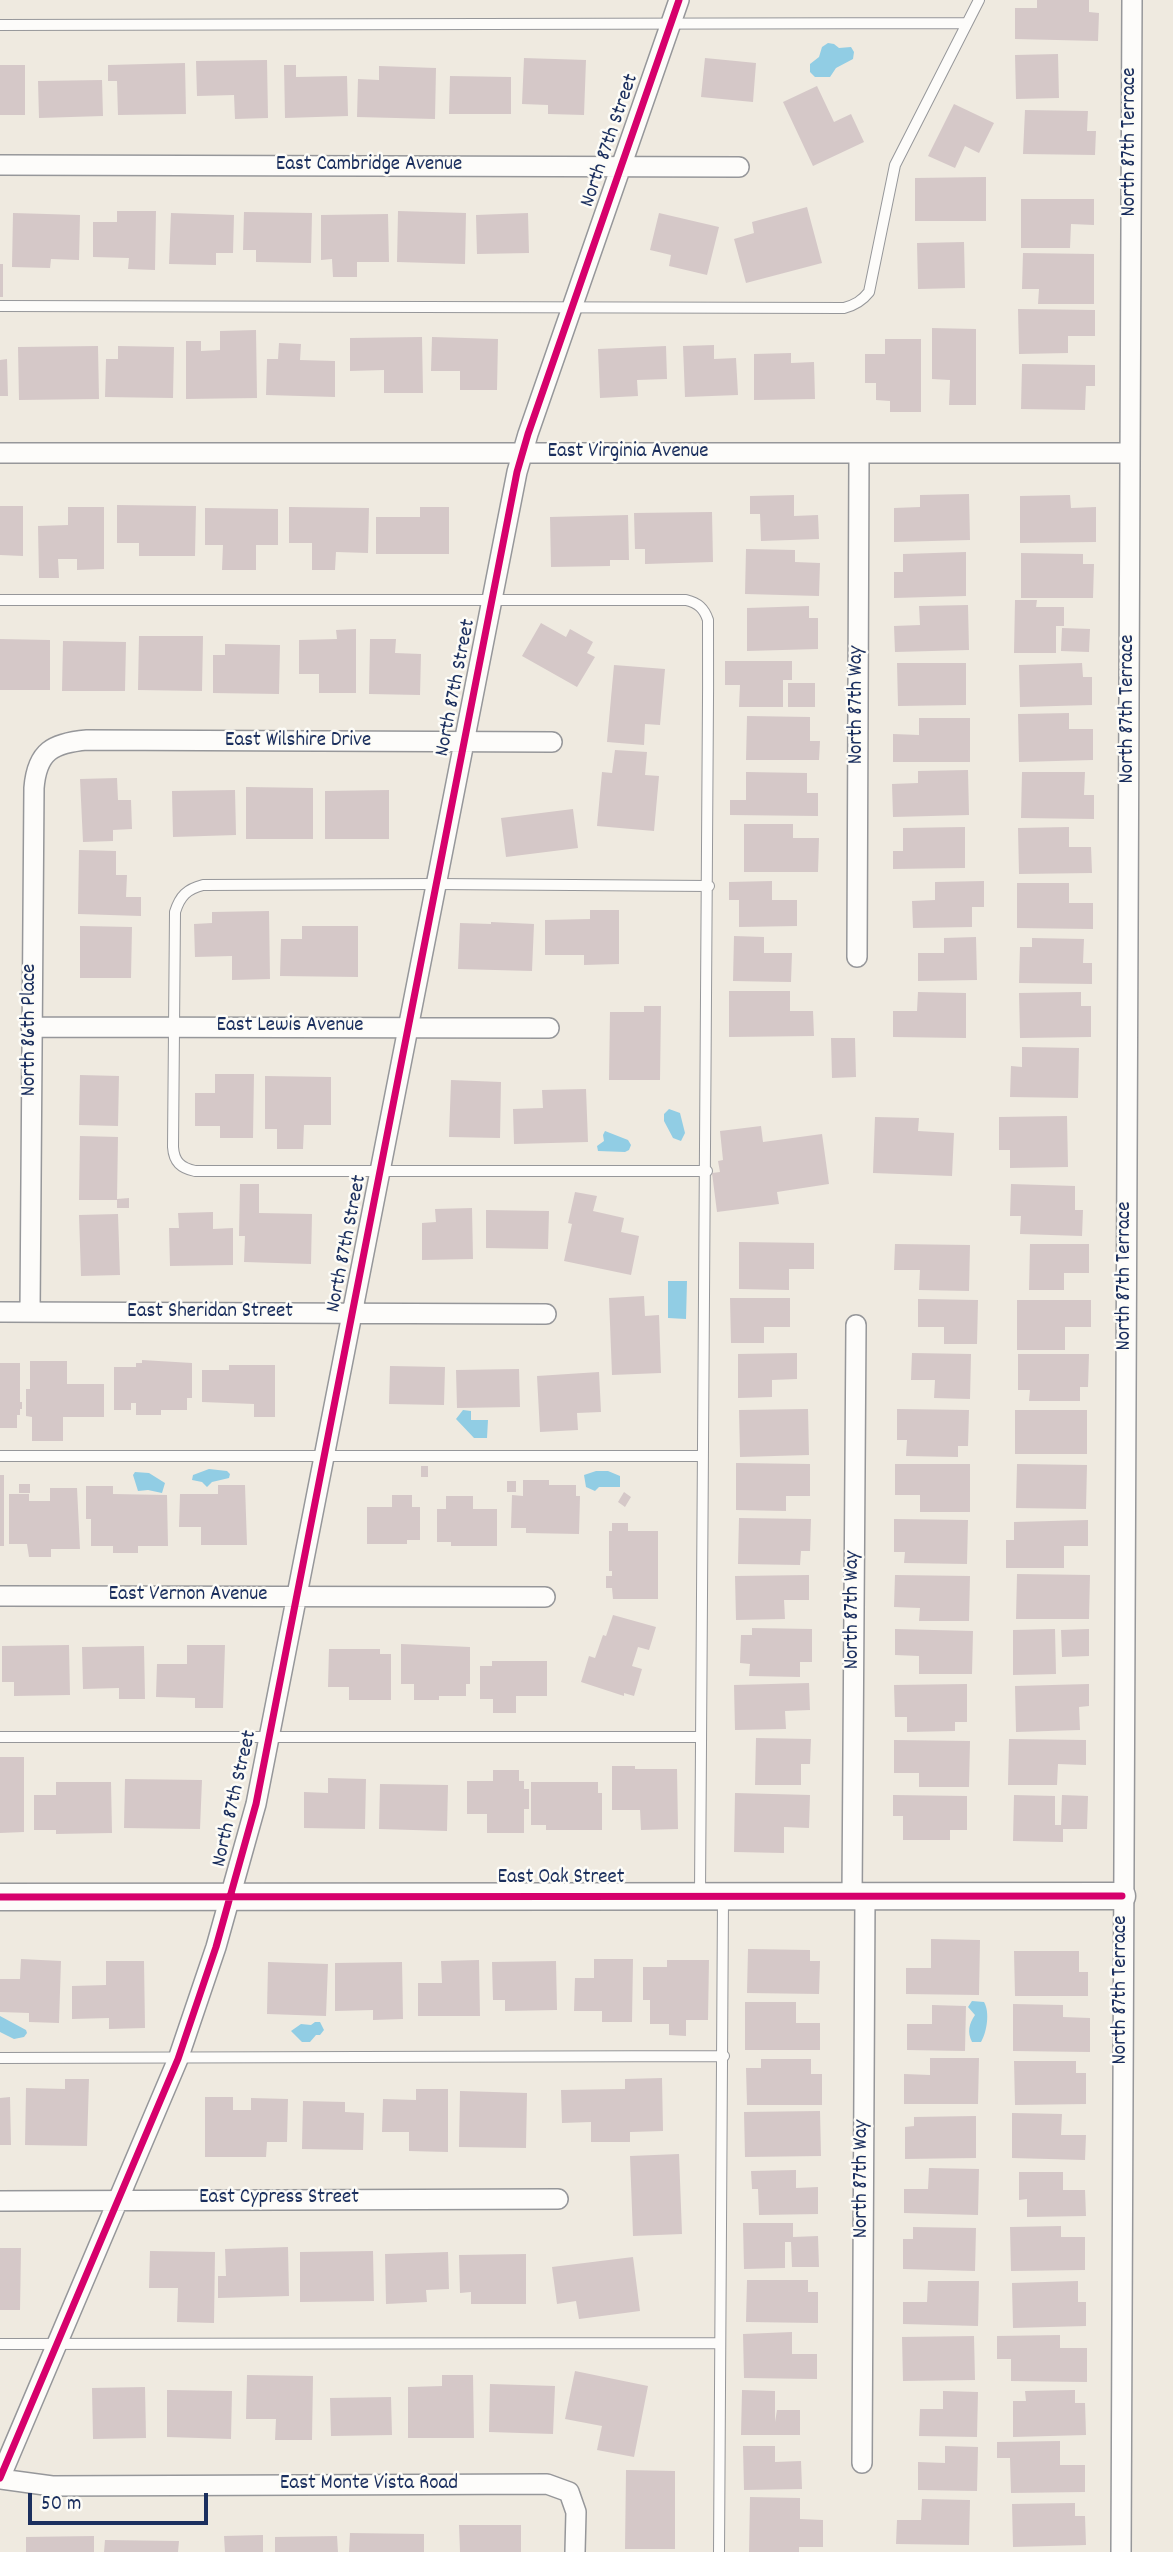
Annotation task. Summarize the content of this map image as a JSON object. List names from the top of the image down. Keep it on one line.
{"streets":{"street":["North 87th Street","North 87th Terrace","East Cambridge Avenue","East Virginia Avenue","North 87th Way","East Wilshire Drive","East Lewis Avenue","North 86th Place","East Sheridan Street","East Vernon Avenue","East Oak Street","East Cypress Street","East Monte Vista Road"]},"crossings":[["North 87th Street","East Cambridge Avenue"],["North 87th Street","East Virginia Avenue"],["North 87th Street","East Wilshire Drive"],["North 87th Street","East Lewis Avenue"],["North 87th Street","East Sheridan Street"],["North 87th Street","East Vernon Avenue"],["North 87th Street","East Oak Street"],["North 87th Street","East Cypress Street"],["North 87th Street","East Monte Vista Road"],["North 87th Terrace","East Virginia Avenue"],["North 87th Terrace","East Oak Street"],["East Virginia Avenue","North 87th Way"],["North 87th Way","East Oak Street"],["East Wilshire Drive","North 86th Place"],["East Lewis Avenue","North 86th Place"],["North 86th Place","East Sheridan Street"]],"scale_bar":"50 m"}
